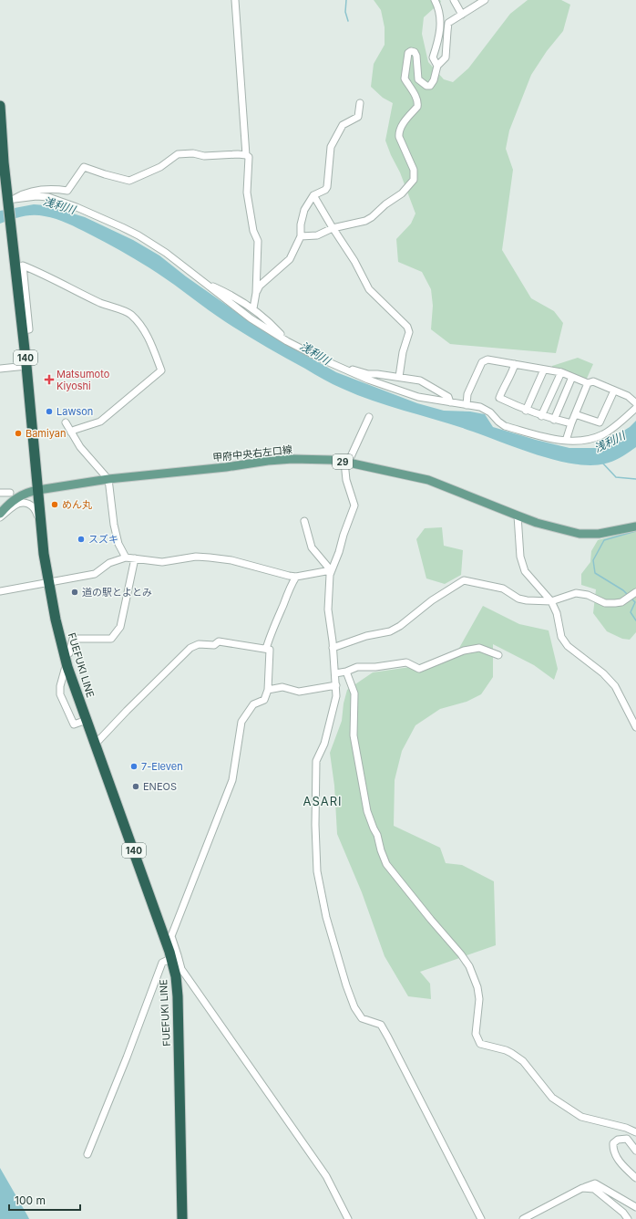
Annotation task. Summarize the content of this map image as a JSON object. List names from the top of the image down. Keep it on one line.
{"streets":{"highway":["140","FUEFUKI LINE"],"main road":["甲府中央右左口線","29"]},"crossings":[["甲府中央右左口線","FUEFUKI LINE"]],"districts":["ASARI"],"water":["浅利川"],"places":{"health":["Matsumoto Kiyoshi"],"other":["Lawson","Bamiyan","めん丸","スズキ","道の駅とよとみ","7-Eleven","ENEOS"]},"scale_bar":"100 m"}
